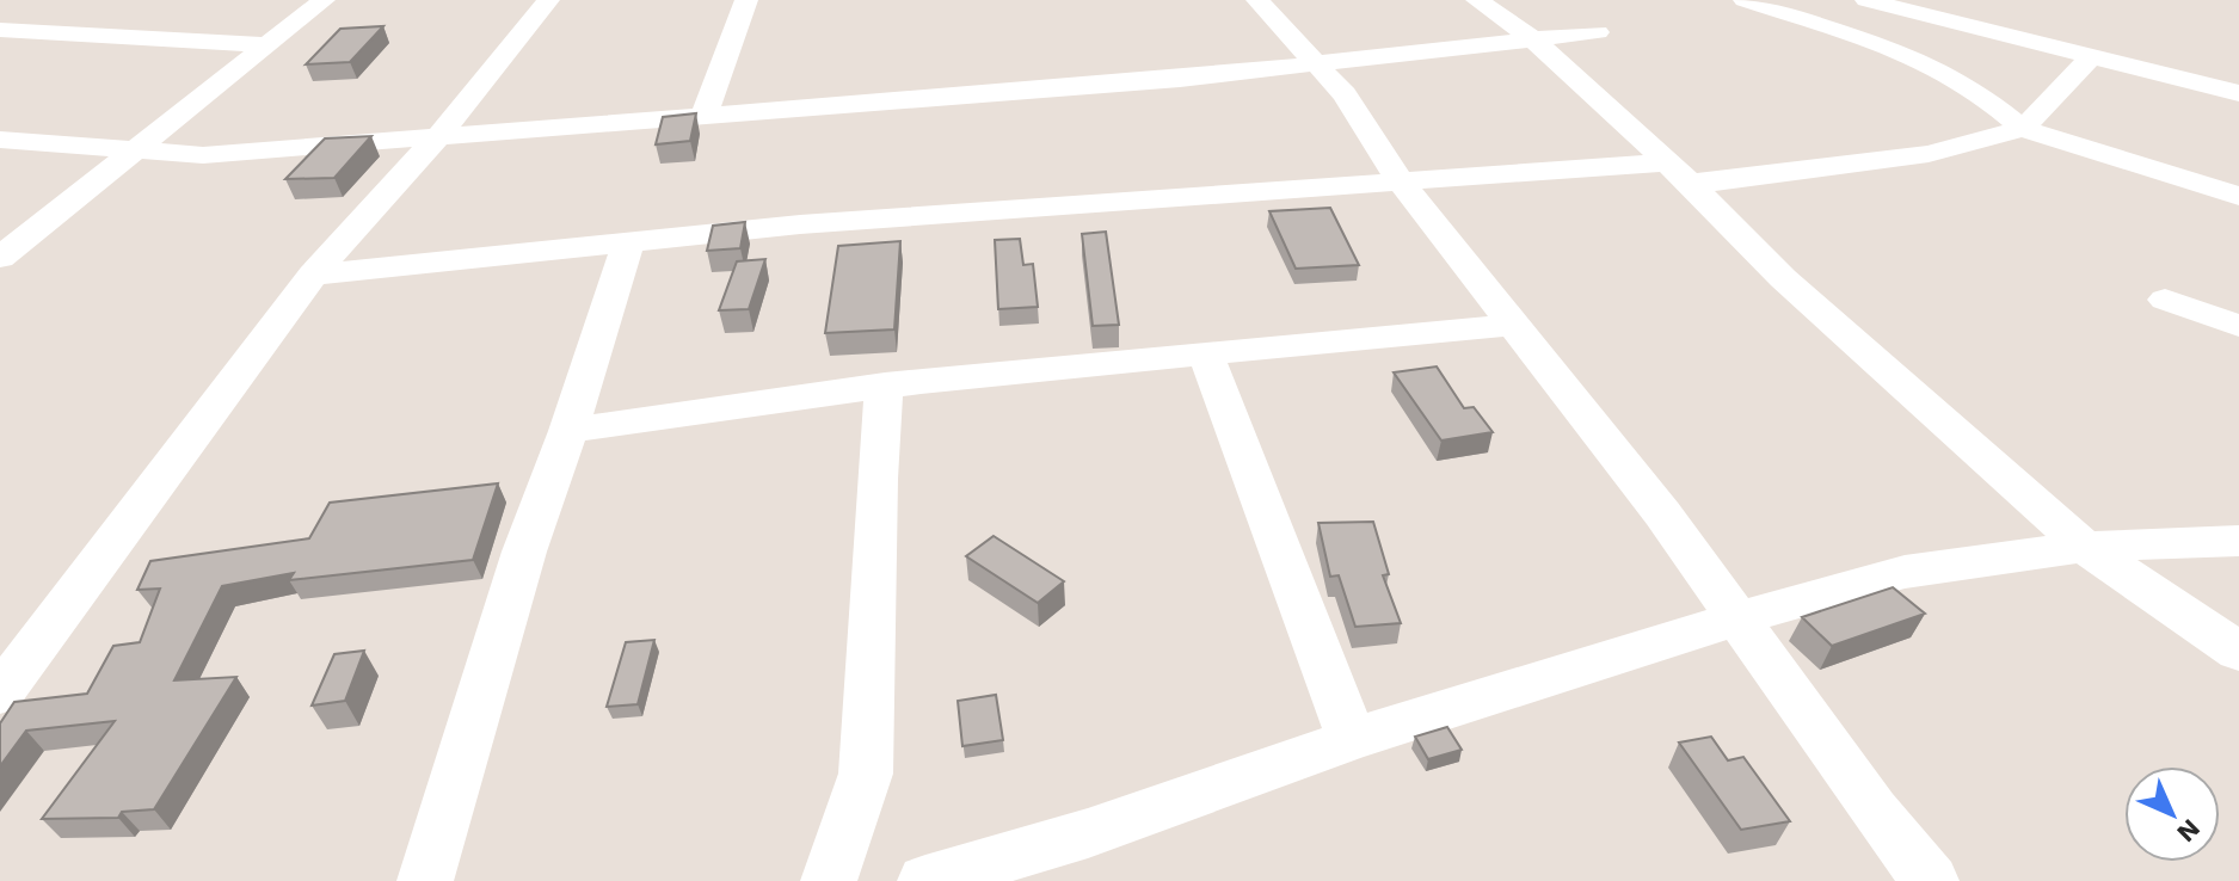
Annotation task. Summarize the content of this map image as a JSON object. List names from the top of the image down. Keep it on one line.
{"north":"bottom right"}
